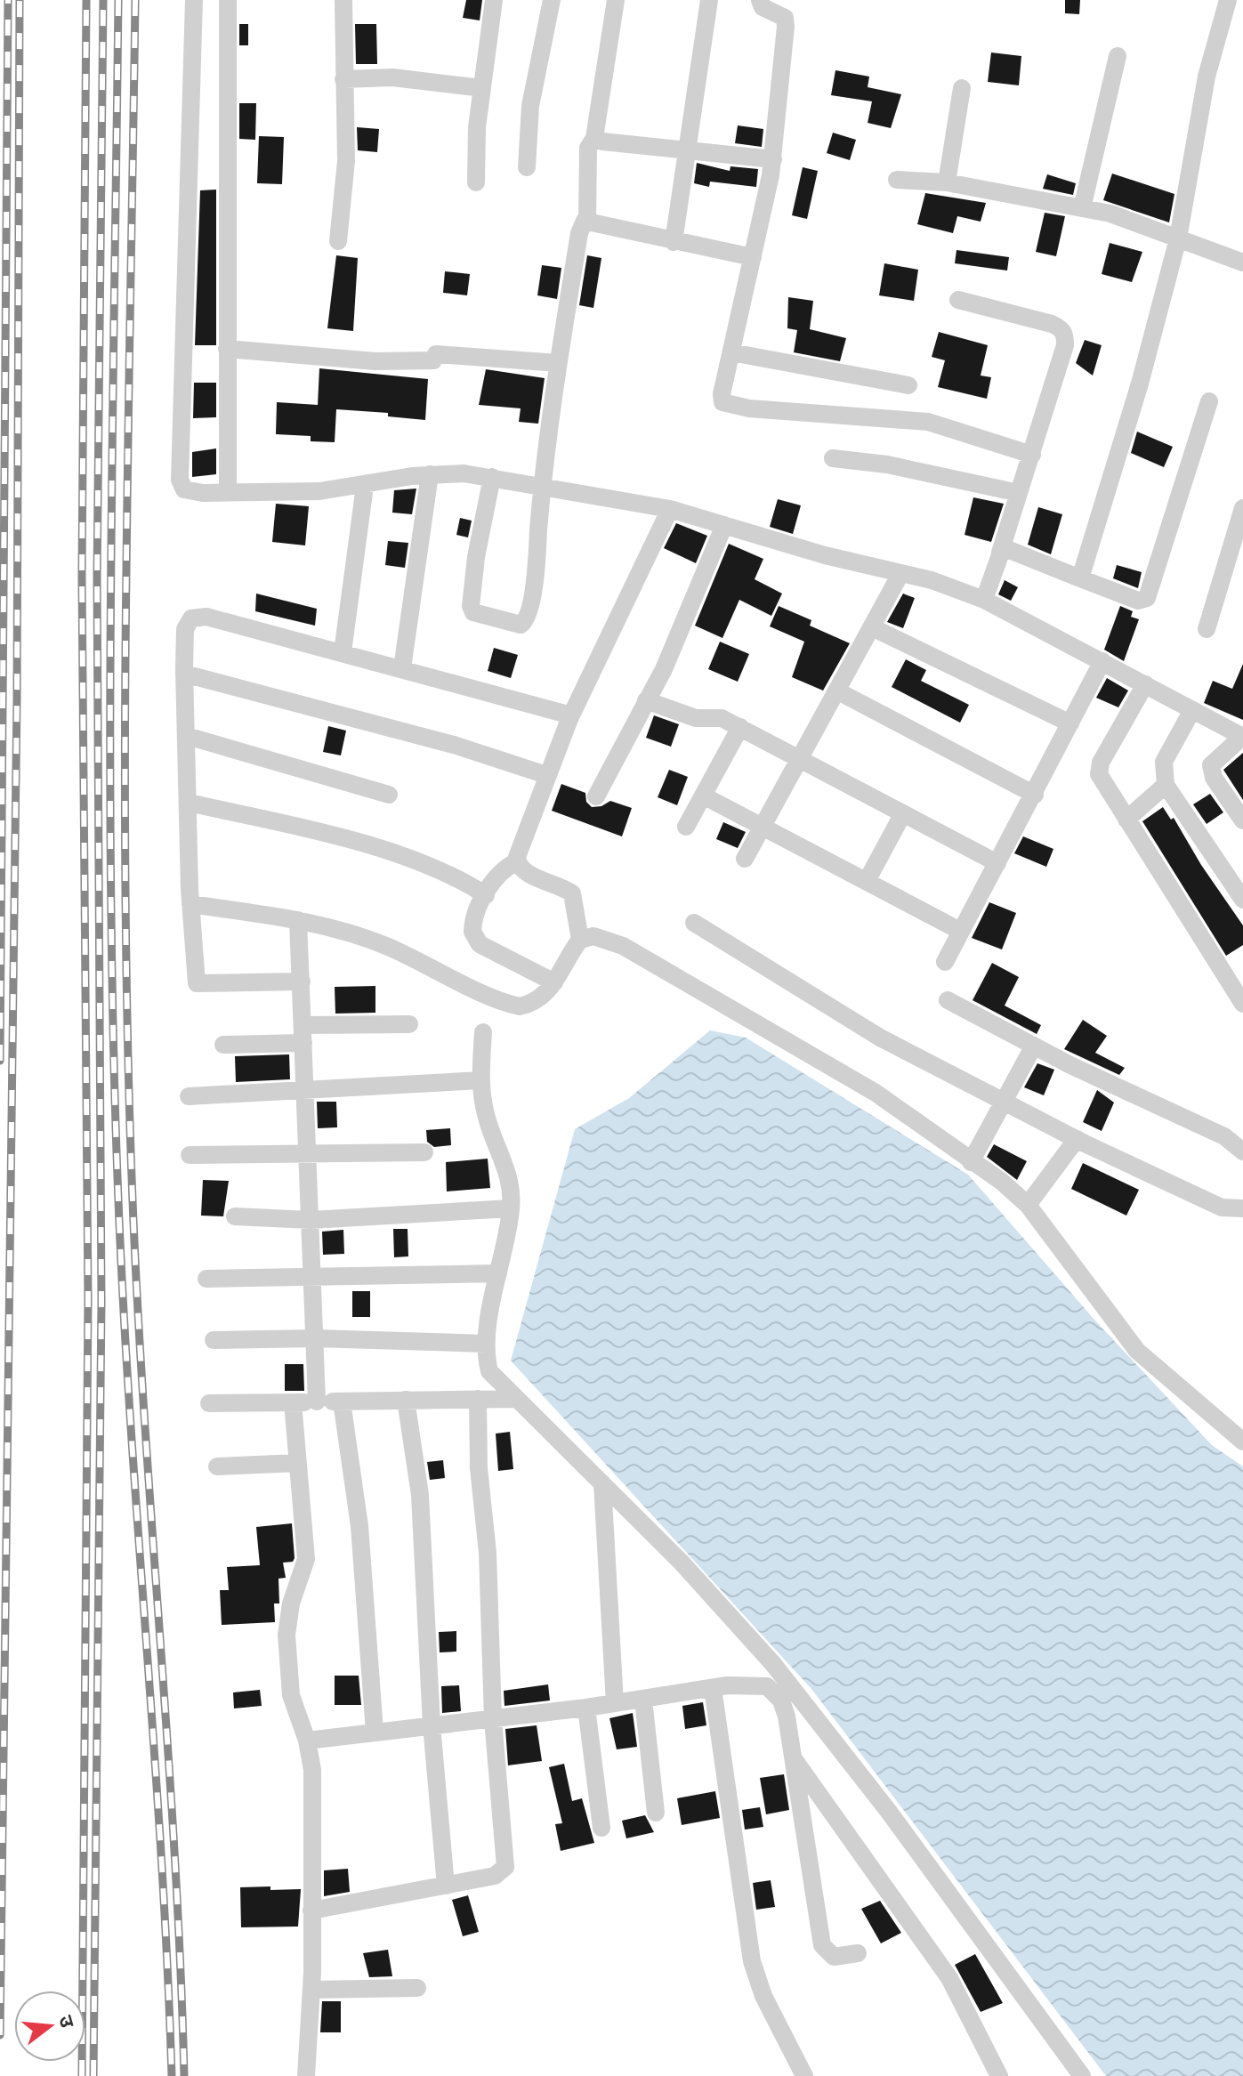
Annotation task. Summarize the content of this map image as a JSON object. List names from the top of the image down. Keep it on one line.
{"north":"right"}
